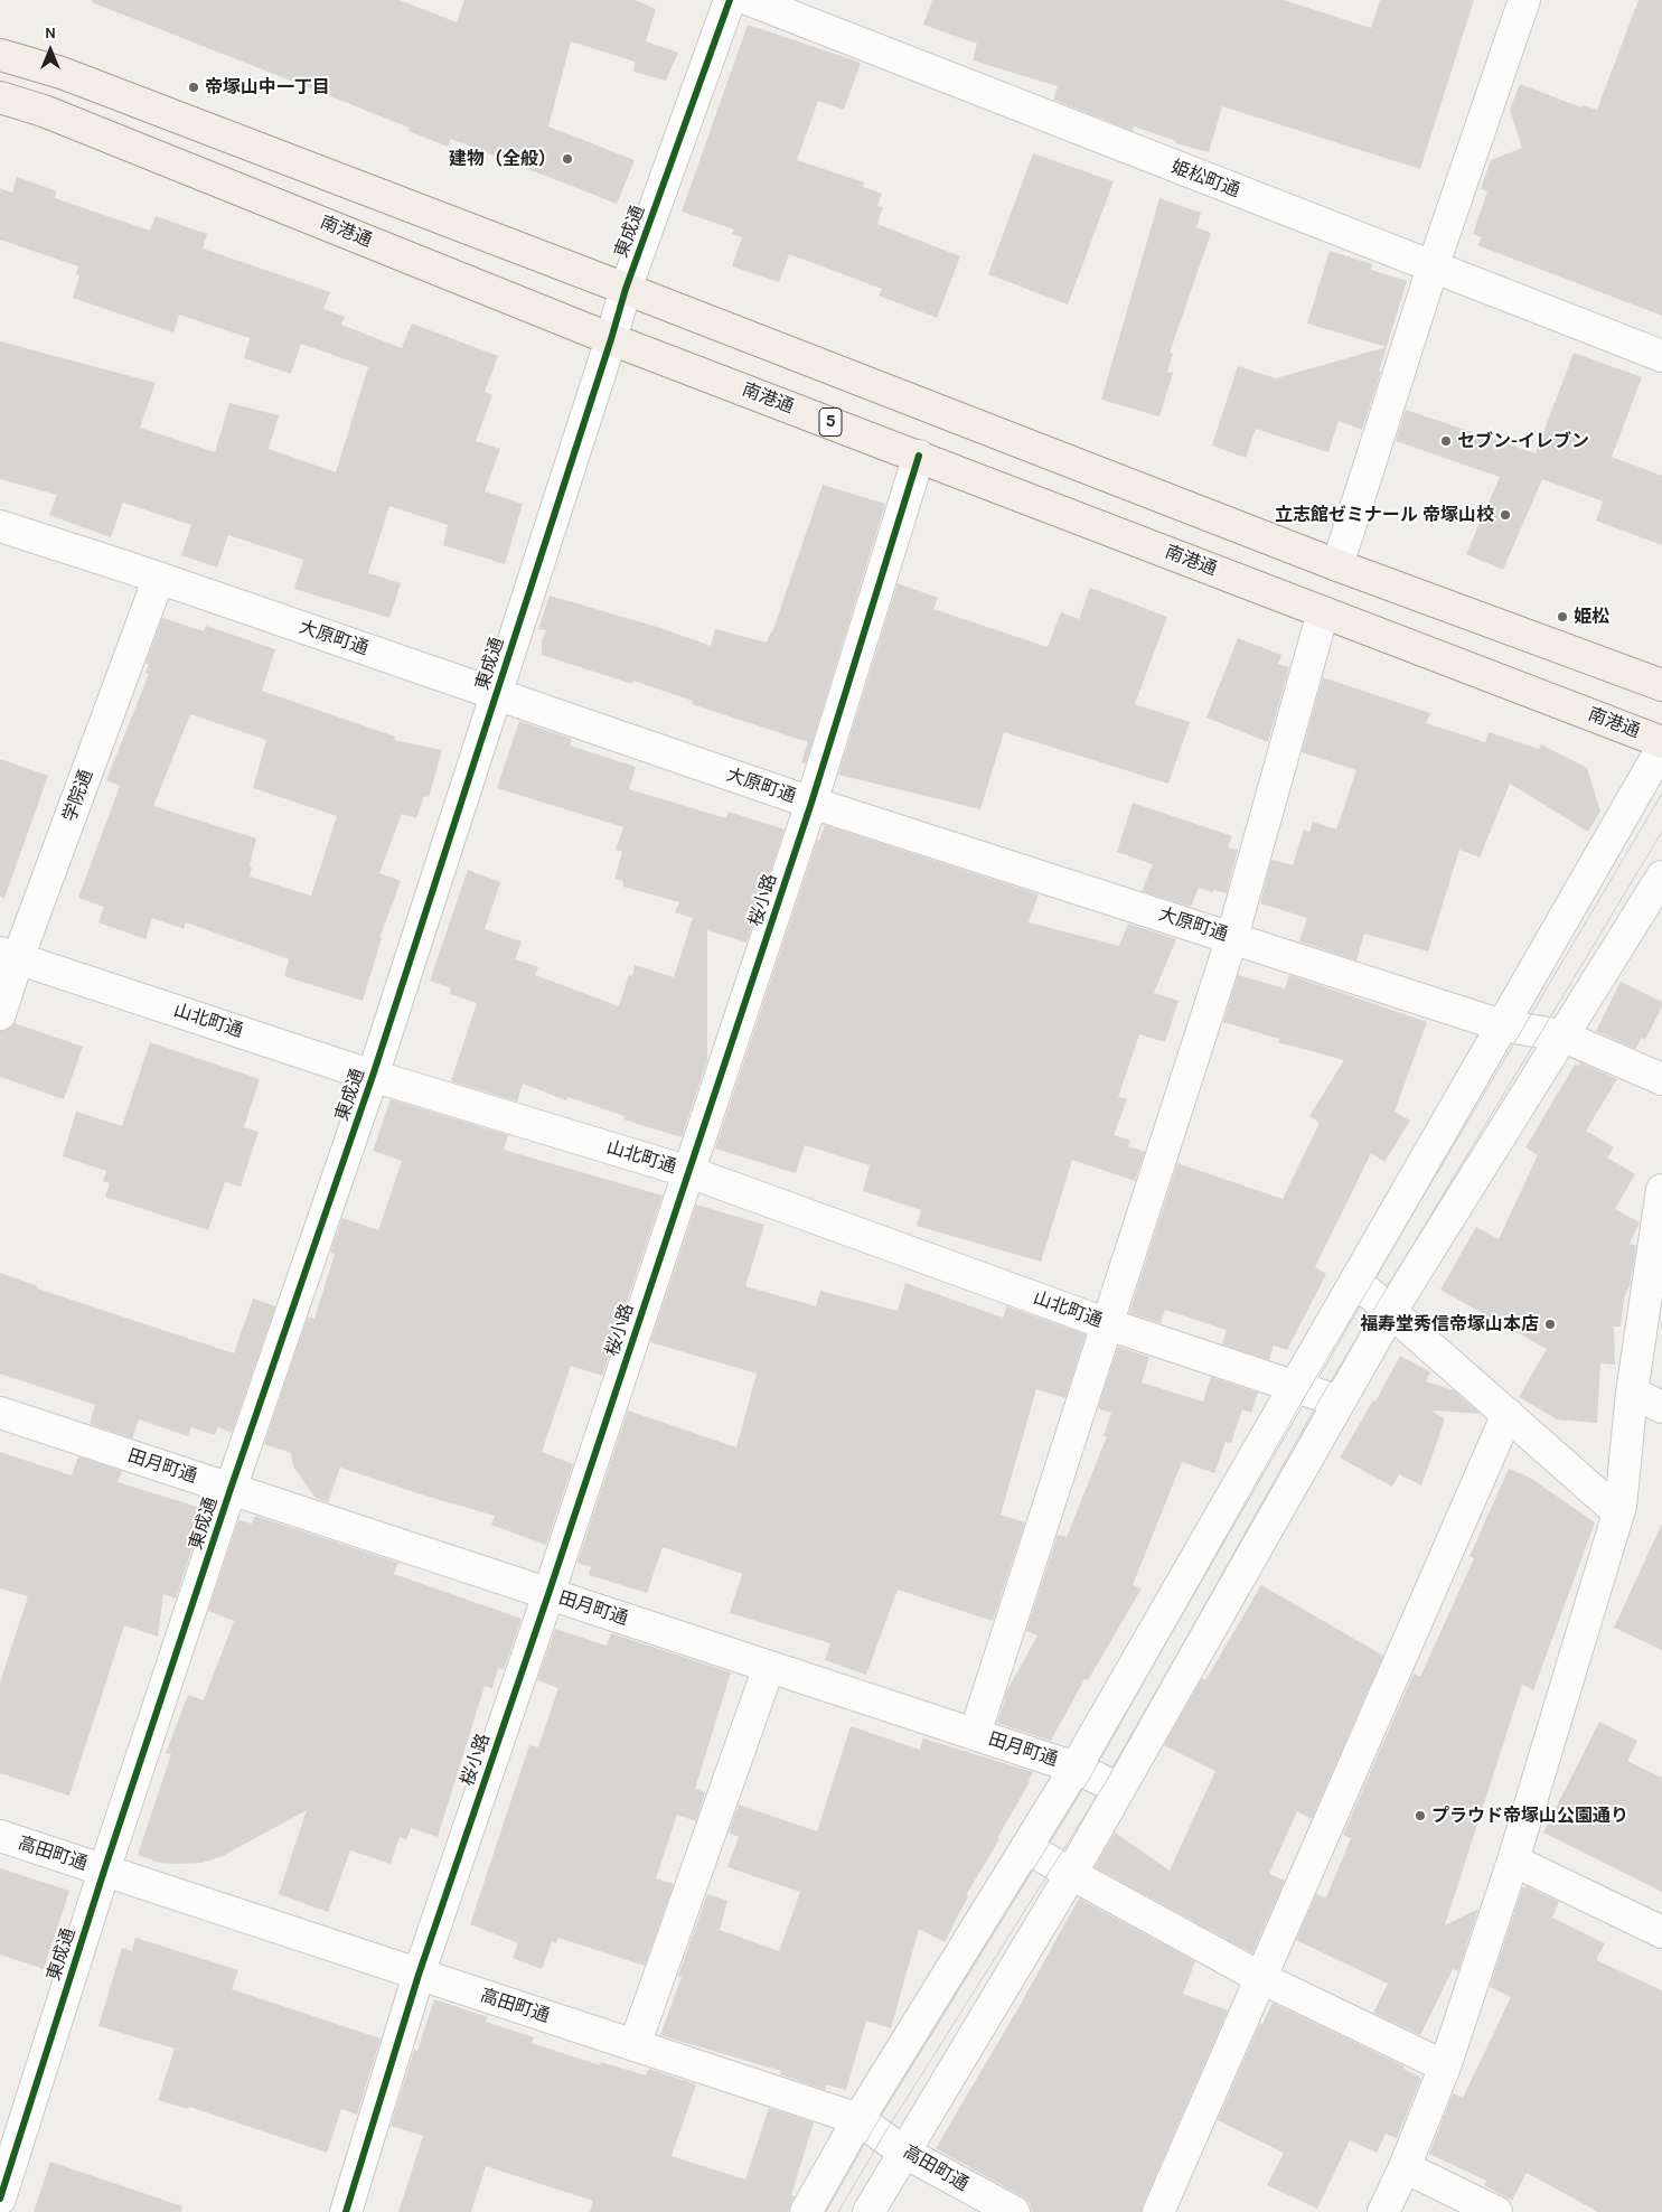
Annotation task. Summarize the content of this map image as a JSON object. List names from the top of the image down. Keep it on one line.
{"streets":{"main road":["南港通","5"],"street":["姫松町通","東成通","大原町通","学院通","桜小路","山北町通","田月町通","高田町通"]},"crossings":[["南港通","東成通"],["南港通","桜小路"],["東成通","大原町通"],["東成通","山北町通"],["東成通","田月町通"],["東成通","高田町通"],["大原町通","学院通"],["大原町通","桜小路"],["学院通","山北町通"],["桜小路","山北町通"],["桜小路","田月町通"],["桜小路","高田町通"]],"places":["帝塚山中一丁目","建物（全般）","セブン-イレブン","立志館ゼミナール 帝塚山校","姫松","福寿堂秀信帝塚山本店","プラウド帝塚山公園通り"],"north":"top"}
